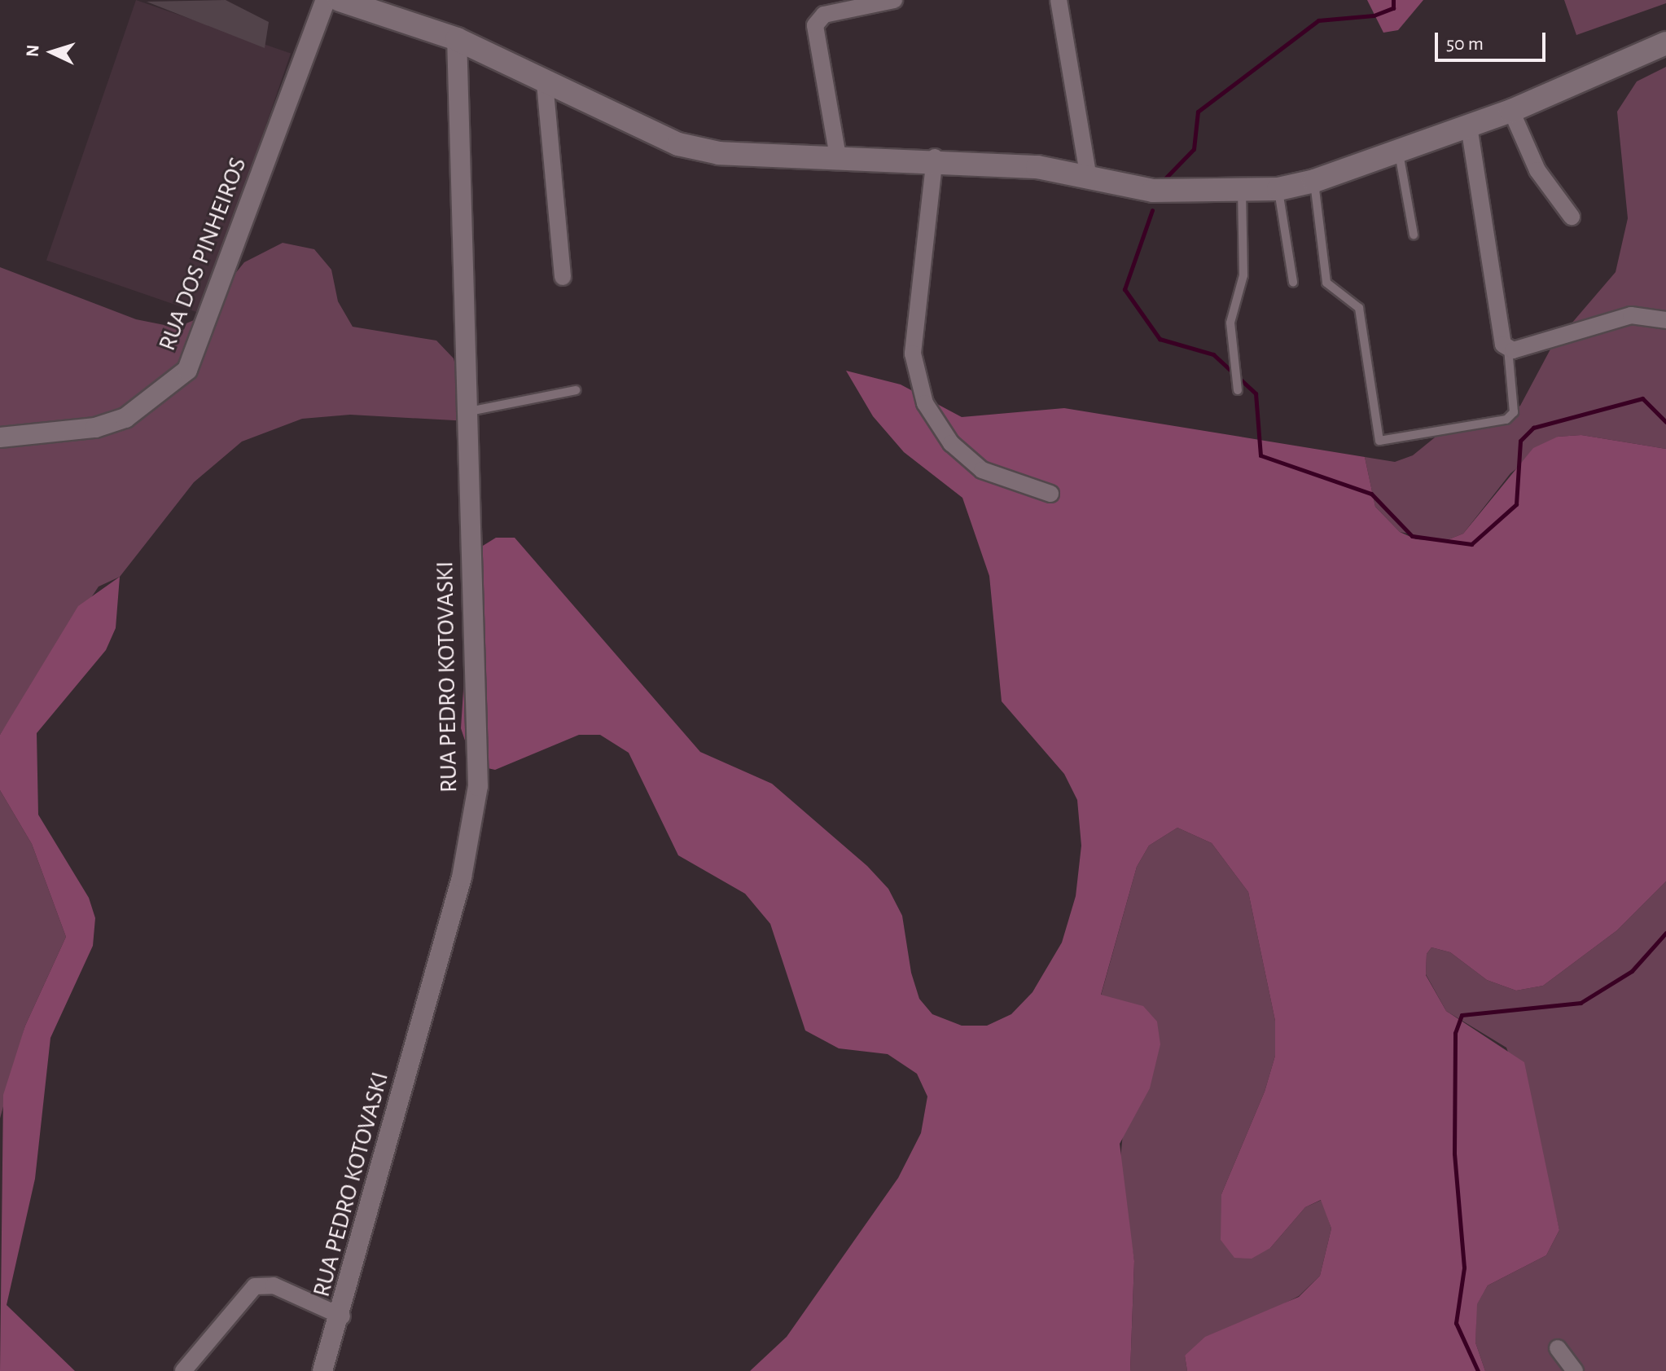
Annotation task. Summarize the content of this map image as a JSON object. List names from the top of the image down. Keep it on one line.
{"streets":{"street":["RUA DOS PINHEIROS","RUA PEDRO KOTOVASKI"]},"scale_bar":"50 m","north":"left"}
